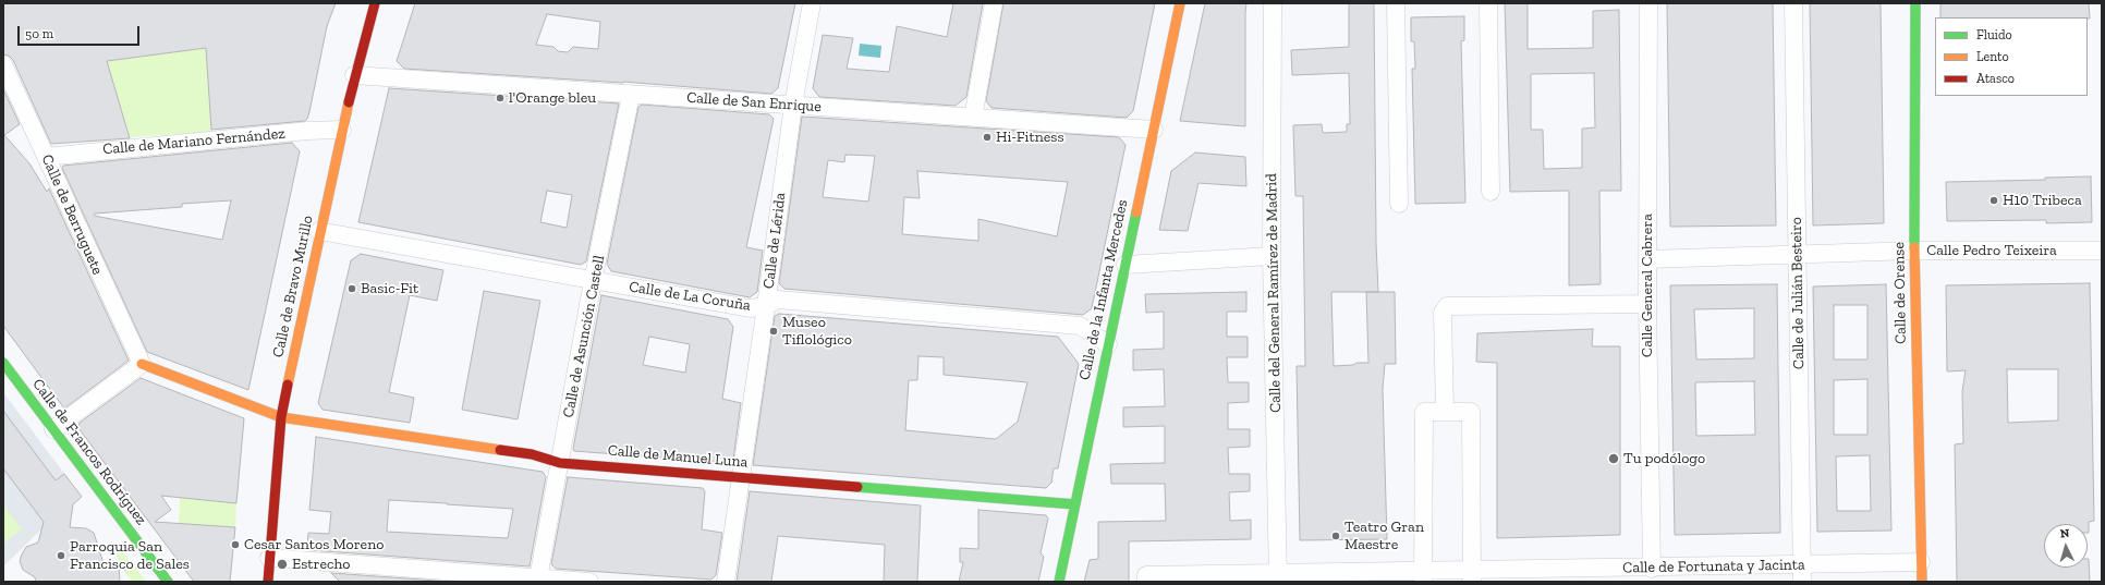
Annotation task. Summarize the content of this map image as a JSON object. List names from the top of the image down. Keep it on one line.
{"streets":{"street":["Calle de San Enrique","Calle de Mariano Fernández","Calle de Berruguete","Calle de Lérida","Calle Pedro Teixeira","Calle General Cabrera","Calle de Bravo Murillo","Calle de la Infanta Mercedes","Calle del General Ramírez de Madrid","Calle de Julián Besteiro","Calle de Orense","Calle de La Coruña","Calle de Asunción Castell","Calle de Francos Rodríguez","Calle de Manuel Luna","Calle de Fortunata y Jacinta"]},"crossings":[["Calle de San Enrique","Calle de Lérida"],["Calle de San Enrique","Calle de Bravo Murillo"],["Calle de San Enrique","Calle de la Infanta Mercedes"],["Calle de San Enrique","Calle de Asunción Castell"],["Calle de Mariano Fernández","Calle de Berruguete"],["Calle de Mariano Fernández","Calle de Bravo Murillo"],["Calle de Berruguete","Calle de Manuel Luna"],["Calle de Lérida","Calle de La Coruña"],["Calle de Lérida","Calle de Manuel Luna"],["Calle Pedro Teixeira","Calle General Cabrera"],["Calle Pedro Teixeira","Calle de Julián Besteiro"],["Calle Pedro Teixeira","Calle de Orense"],["Calle General Cabrera","Calle de Fortunata y Jacinta"],["Calle de Bravo Murillo","Calle de La Coruña"],["Calle de Bravo Murillo","Calle de Manuel Luna"],["Calle de la Infanta Mercedes","Calle de La Coruña"],["Calle de la Infanta Mercedes","Calle de Manuel Luna"],["Calle del General Ramírez de Madrid","Calle de Fortunata y Jacinta"],["Calle de Julián Besteiro","Calle de Fortunata y Jacinta"],["Calle de Orense","Calle de Fortunata y Jacinta"],["Calle de La Coruña","Calle de Asunción Castell"],["Calle de Asunción Castell","Calle de Manuel Luna"]],"places":["l'Orange bleu","Hi-Fitness","H10 Tribeca","Basic-Fit","Museo Tiflológico","Tu podólogo","Teatro Gran Maestre","Cesar Santos Moreno","Parroquia San Francisco de Sales","Estrecho"],"legend":["Fluido","Lento","Atasco"],"scale_bar":"50 m","north":"top"}
